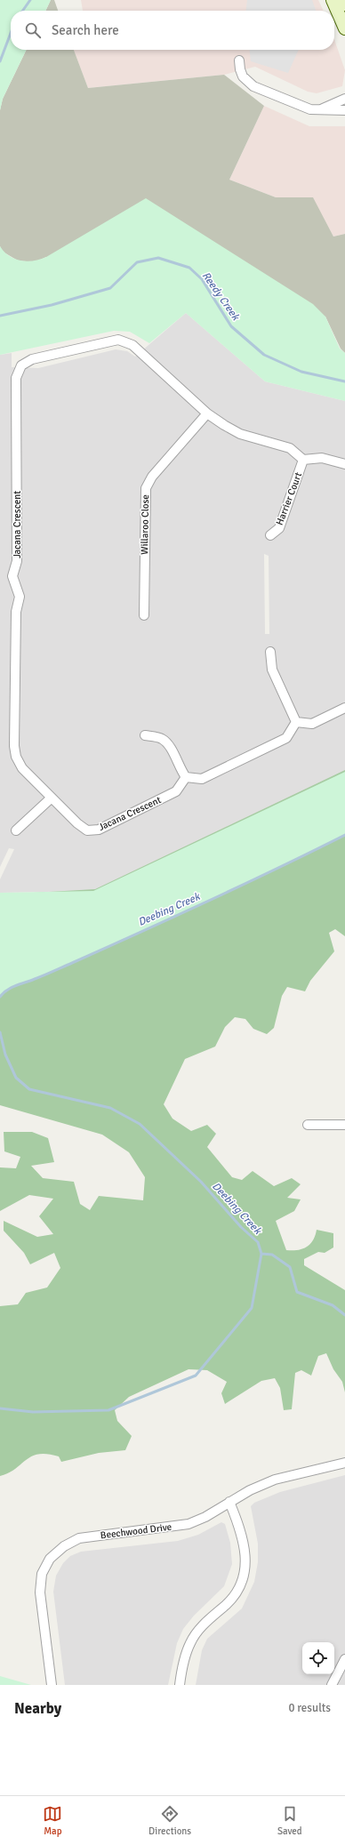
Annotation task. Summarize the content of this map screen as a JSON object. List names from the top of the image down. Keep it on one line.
{"streets":{"street":["Harrier Court","Jacana Crescent","Willaroo Close","Beechwood Drive"]},"crossings":[["Harrier Court","Jacana Crescent"],["Jacana Crescent","Willaroo Close"]],"water":["Reedy Creek","Deebing Creek"],"page":{"search":"Search here","heading":["Nearby","0 results"],"nav":["Map","Directions","Saved"]}}
